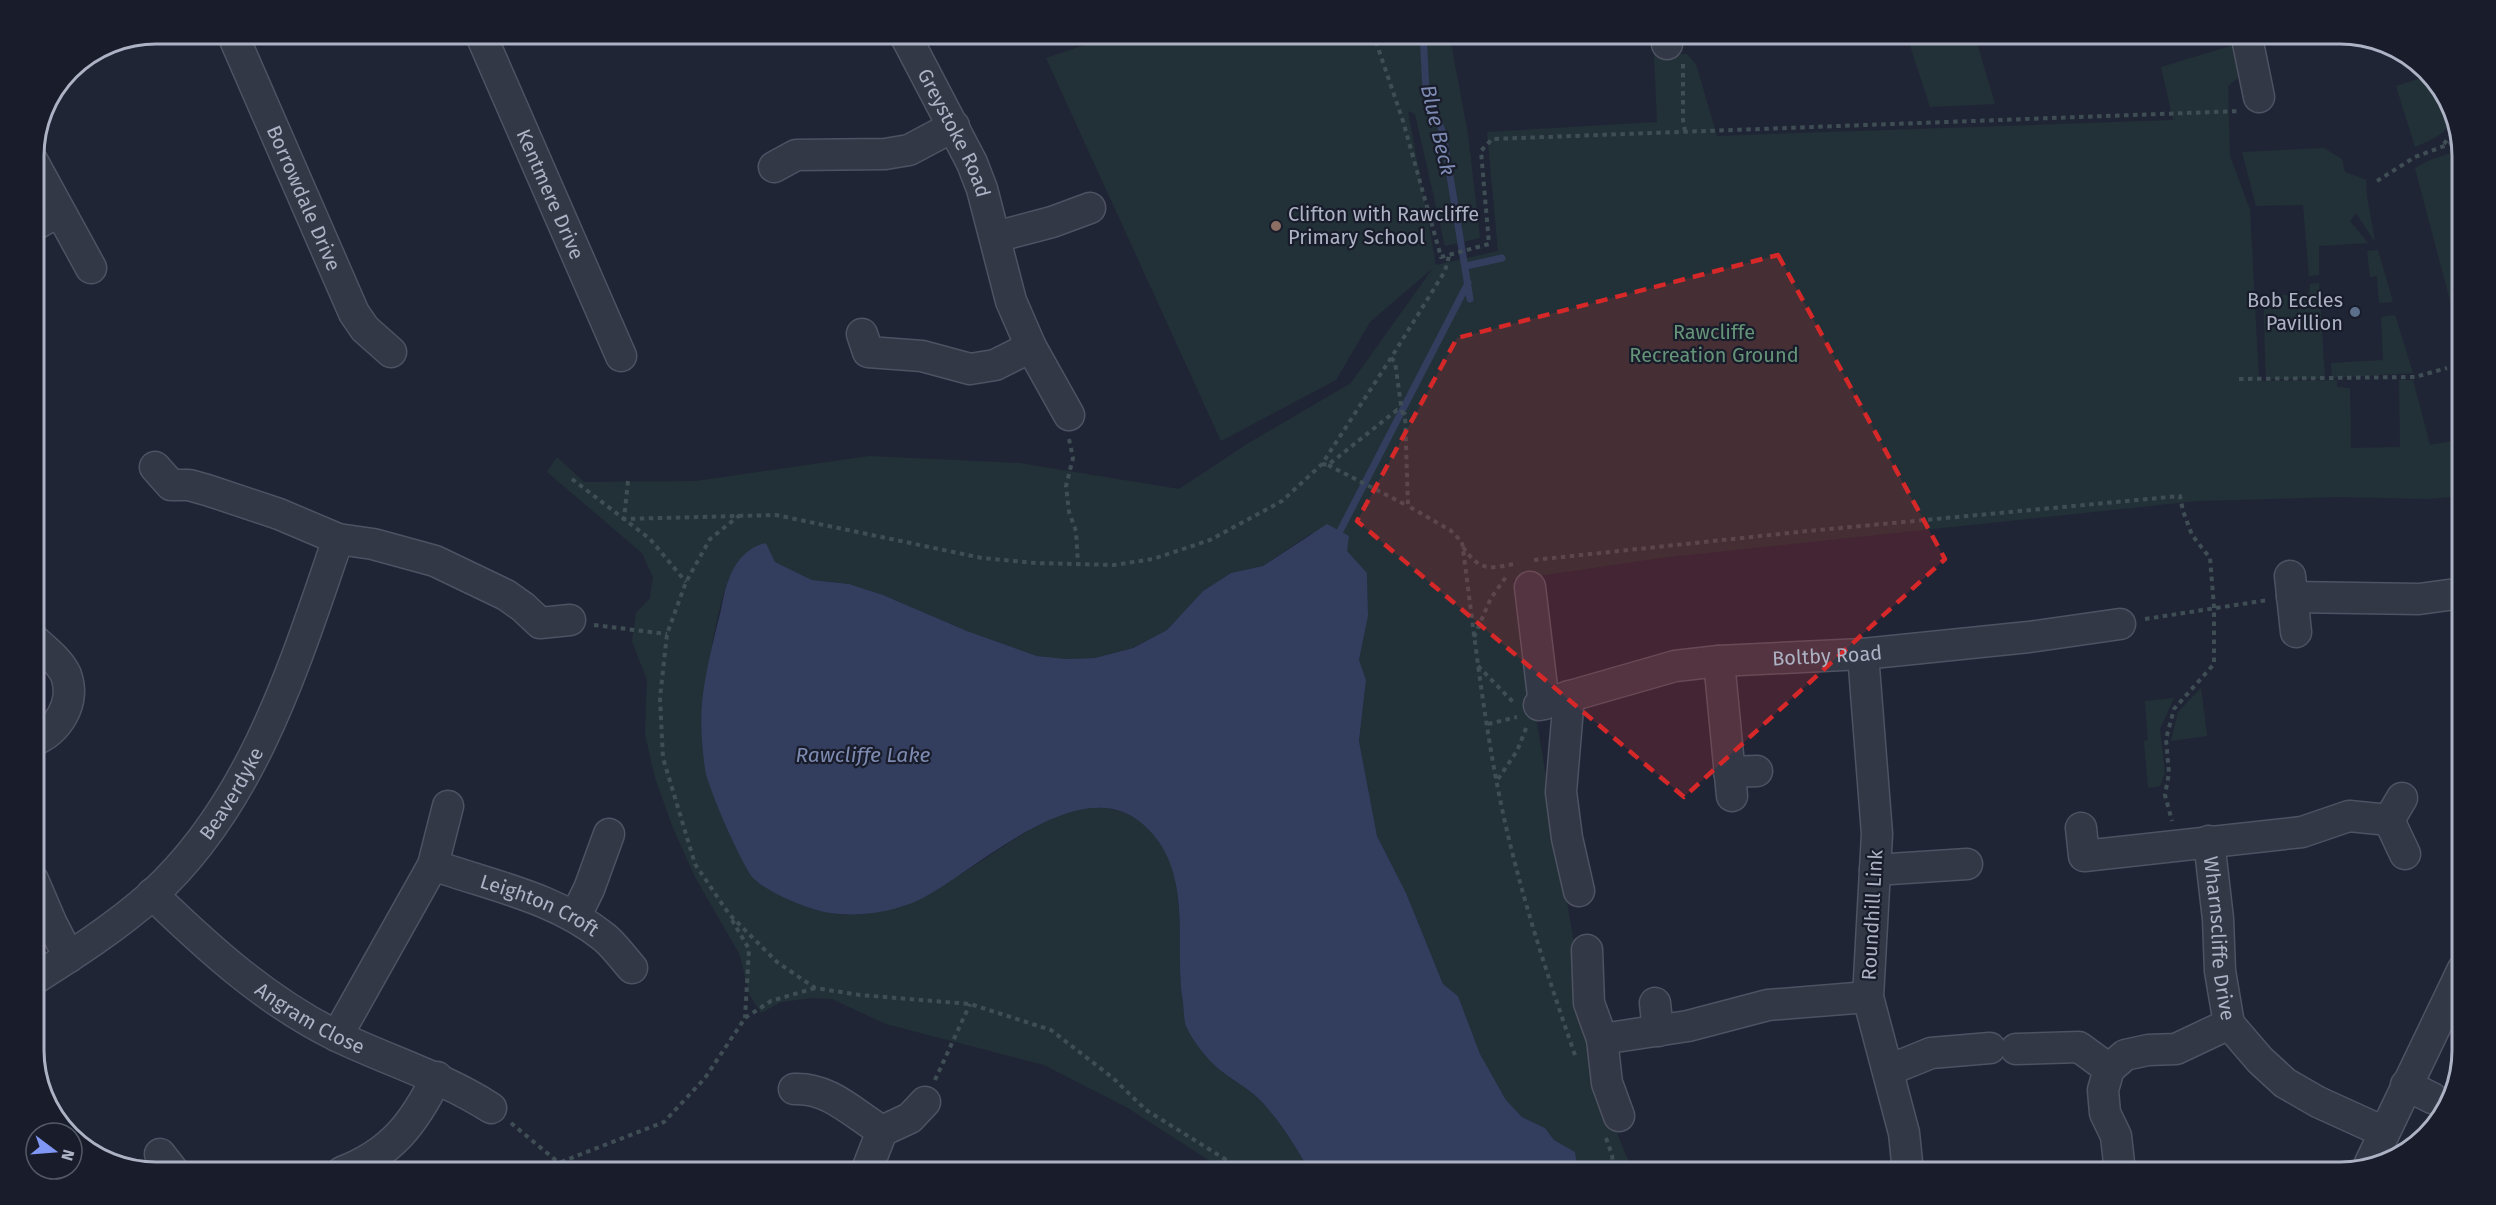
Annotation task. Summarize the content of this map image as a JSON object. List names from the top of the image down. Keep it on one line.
{"streets":{"street":["Greystoke Road","Kentmere Drive","Borrowdale Drive","Boltby Road","Beaverdyke","Leighton Croft","Roundhill Link","Wharnscliffe Drive","Angram Close"]},"crossings":[["Boltby Road","Roundhill Link"],["Beaverdyke","Angram Close"]],"water":["Blue Beck","Rawcliffe Lake"],"parks":["Rawcliffe Recreation Ground"],"places":["Clifton with Rawcliffe Primary School","Bob Eccles Pavillion"],"north":"right"}
